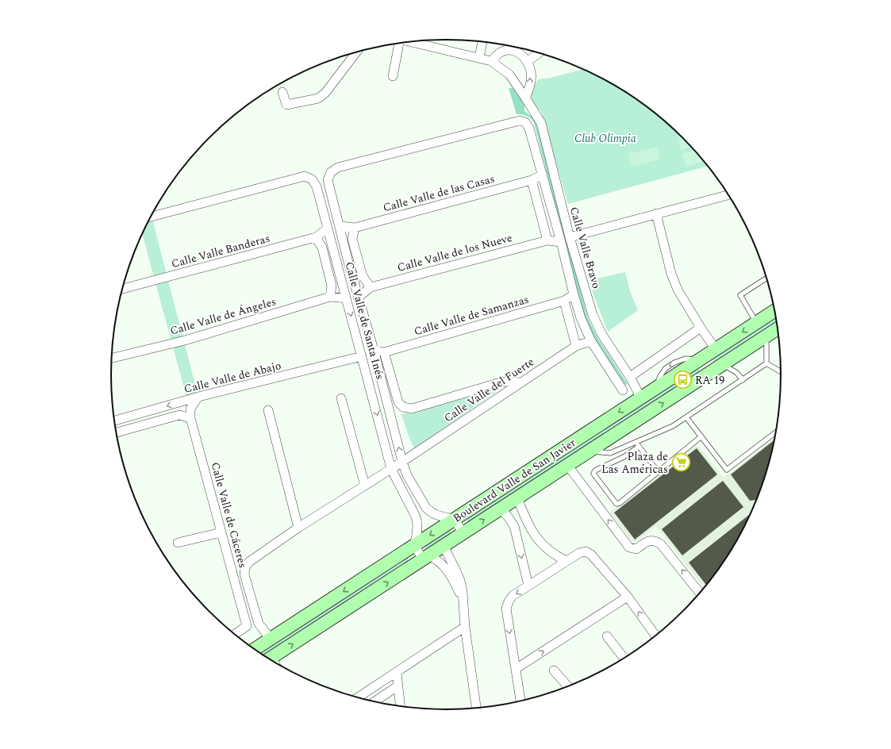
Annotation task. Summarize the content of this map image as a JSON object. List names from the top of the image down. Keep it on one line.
{"streets":{"main road":["Boulevard Valle de San Javier"],"street":["Calle Valle de las Casas","Calle Valle Bravo","Calle Valle Banderas","Calle Valle de los Nueve","Calle Valle de Samanzas","Calle Valle de Ángeles","Calle Valle de Santa Inés","Calle Valle de Abajo","Calle Valle del Fuerte","Calle Valle de Cáceres"]},"crossings":[["Calle Valle de las Casas","Calle Valle Bravo"],["Calle Valle de las Casas","Calle Valle de Santa Inés"],["Calle Valle Bravo","Calle Valle de los Nueve"],["Calle Valle Bravo","Calle Valle de Samanzas"],["Calle Valle Bravo","Calle Valle de Santa Inés"],["Calle Valle Bravo","Calle Valle del Fuerte"],["Calle Valle Bravo","Boulevard Valle de San Javier"],["Calle Valle Banderas","Calle Valle de Santa Inés"],["Calle Valle de los Nueve","Calle Valle de Santa Inés"],["Calle Valle de Samanzas","Calle Valle de Santa Inés"],["Calle Valle de Ángeles","Calle Valle de Santa Inés"],["Calle Valle de Santa Inés","Calle Valle de Abajo"],["Calle Valle de Santa Inés","Calle Valle del Fuerte"],["Calle Valle de Santa Inés","Boulevard Valle de San Javier"],["Calle Valle de Abajo","Calle Valle de Cáceres"],["Calle Valle del Fuerte","Calle Valle de Cáceres"],["Boulevard Valle de San Javier","Calle Valle de Cáceres"]],"parks":["Club Olimpia"],"places":{"bus stop":["RA 19"],"supermarket":["Plaza de Las Américas"]}}
